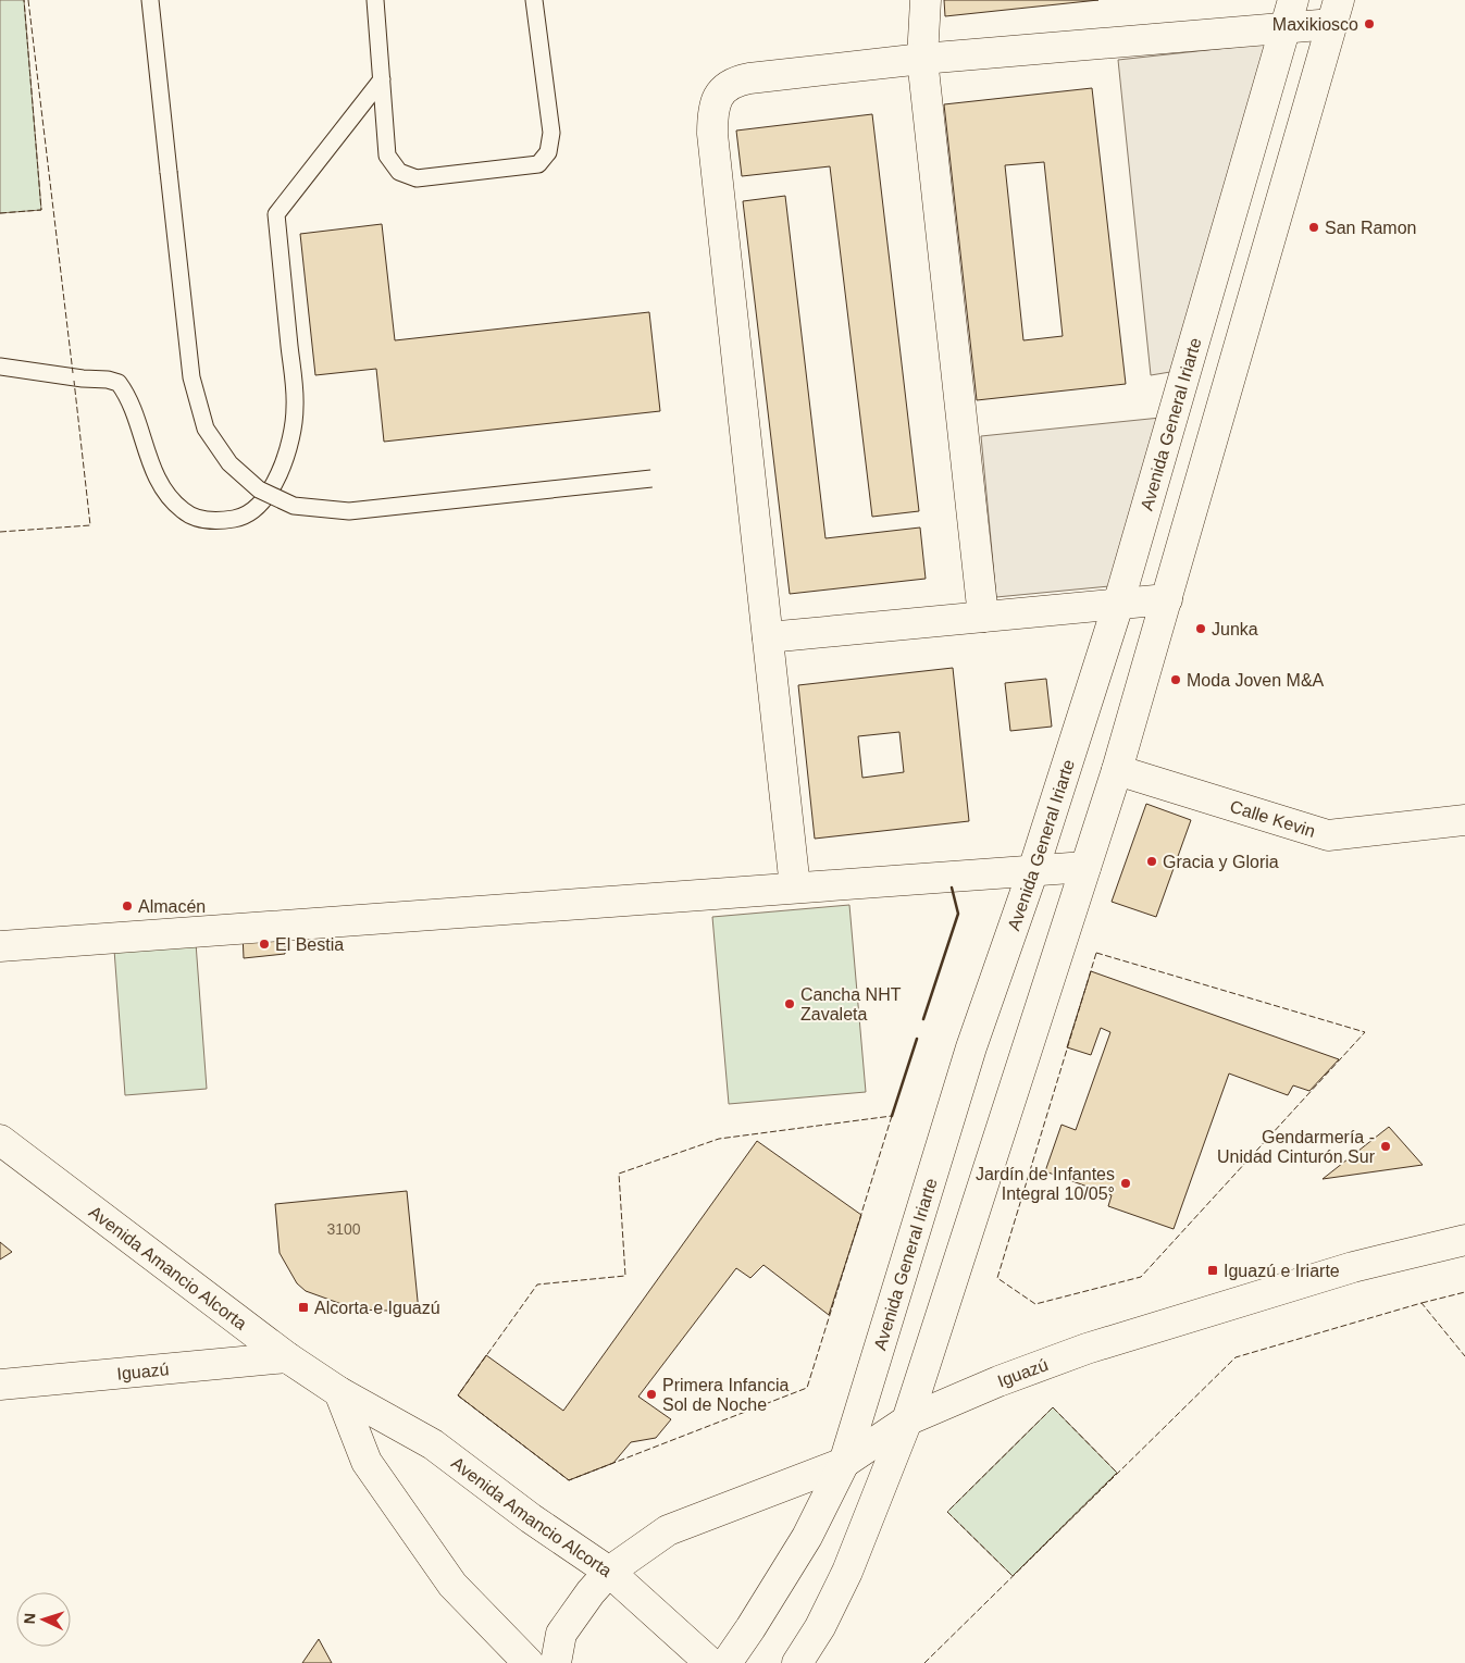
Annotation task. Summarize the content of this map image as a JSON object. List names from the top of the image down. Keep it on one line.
{"streets":{"street":["Avenida General Iriarte","Calle Kevin","Avenida Amancio Alcorta","Iguazú"]},"crossings":[["Avenida General Iriarte","Iguazú"],["Avenida Amancio Alcorta","Iguazú"]],"places":{"other":["Maxikiosco","San Ramon","Junka","Moda Joven M&A","Gracia y Gloria","Almacén","El Bestia","Cancha NHT Zavaleta","Gendarmería - Unidad Cinturón Sur","Jardín de Infantes Integral 10/05°","Primera Infancia Sol de Noche"],"transit":["Iguazú e Iriarte","Alcorta e Iguazú"]},"house_numbers":["3100"],"north":"left"}
